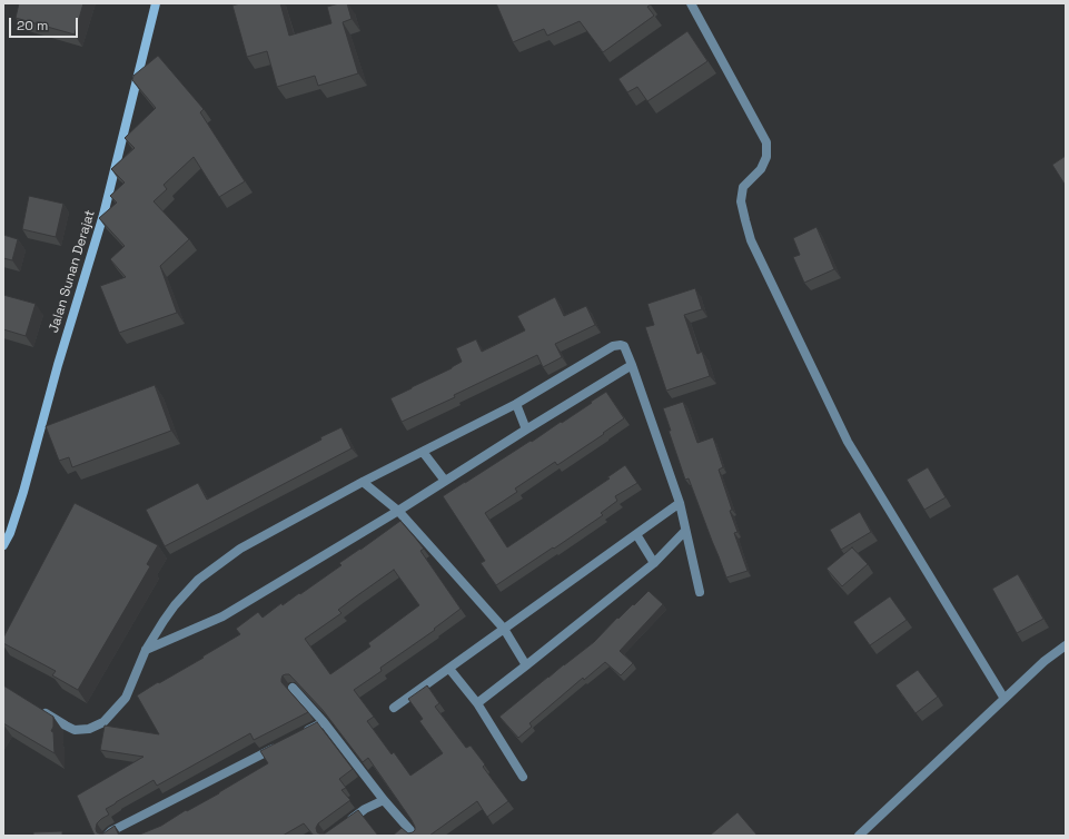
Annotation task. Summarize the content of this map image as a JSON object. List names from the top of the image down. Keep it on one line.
{"streets":{"street":["Jalan Sunan Derajat"]},"scale_bar":"20 m"}
